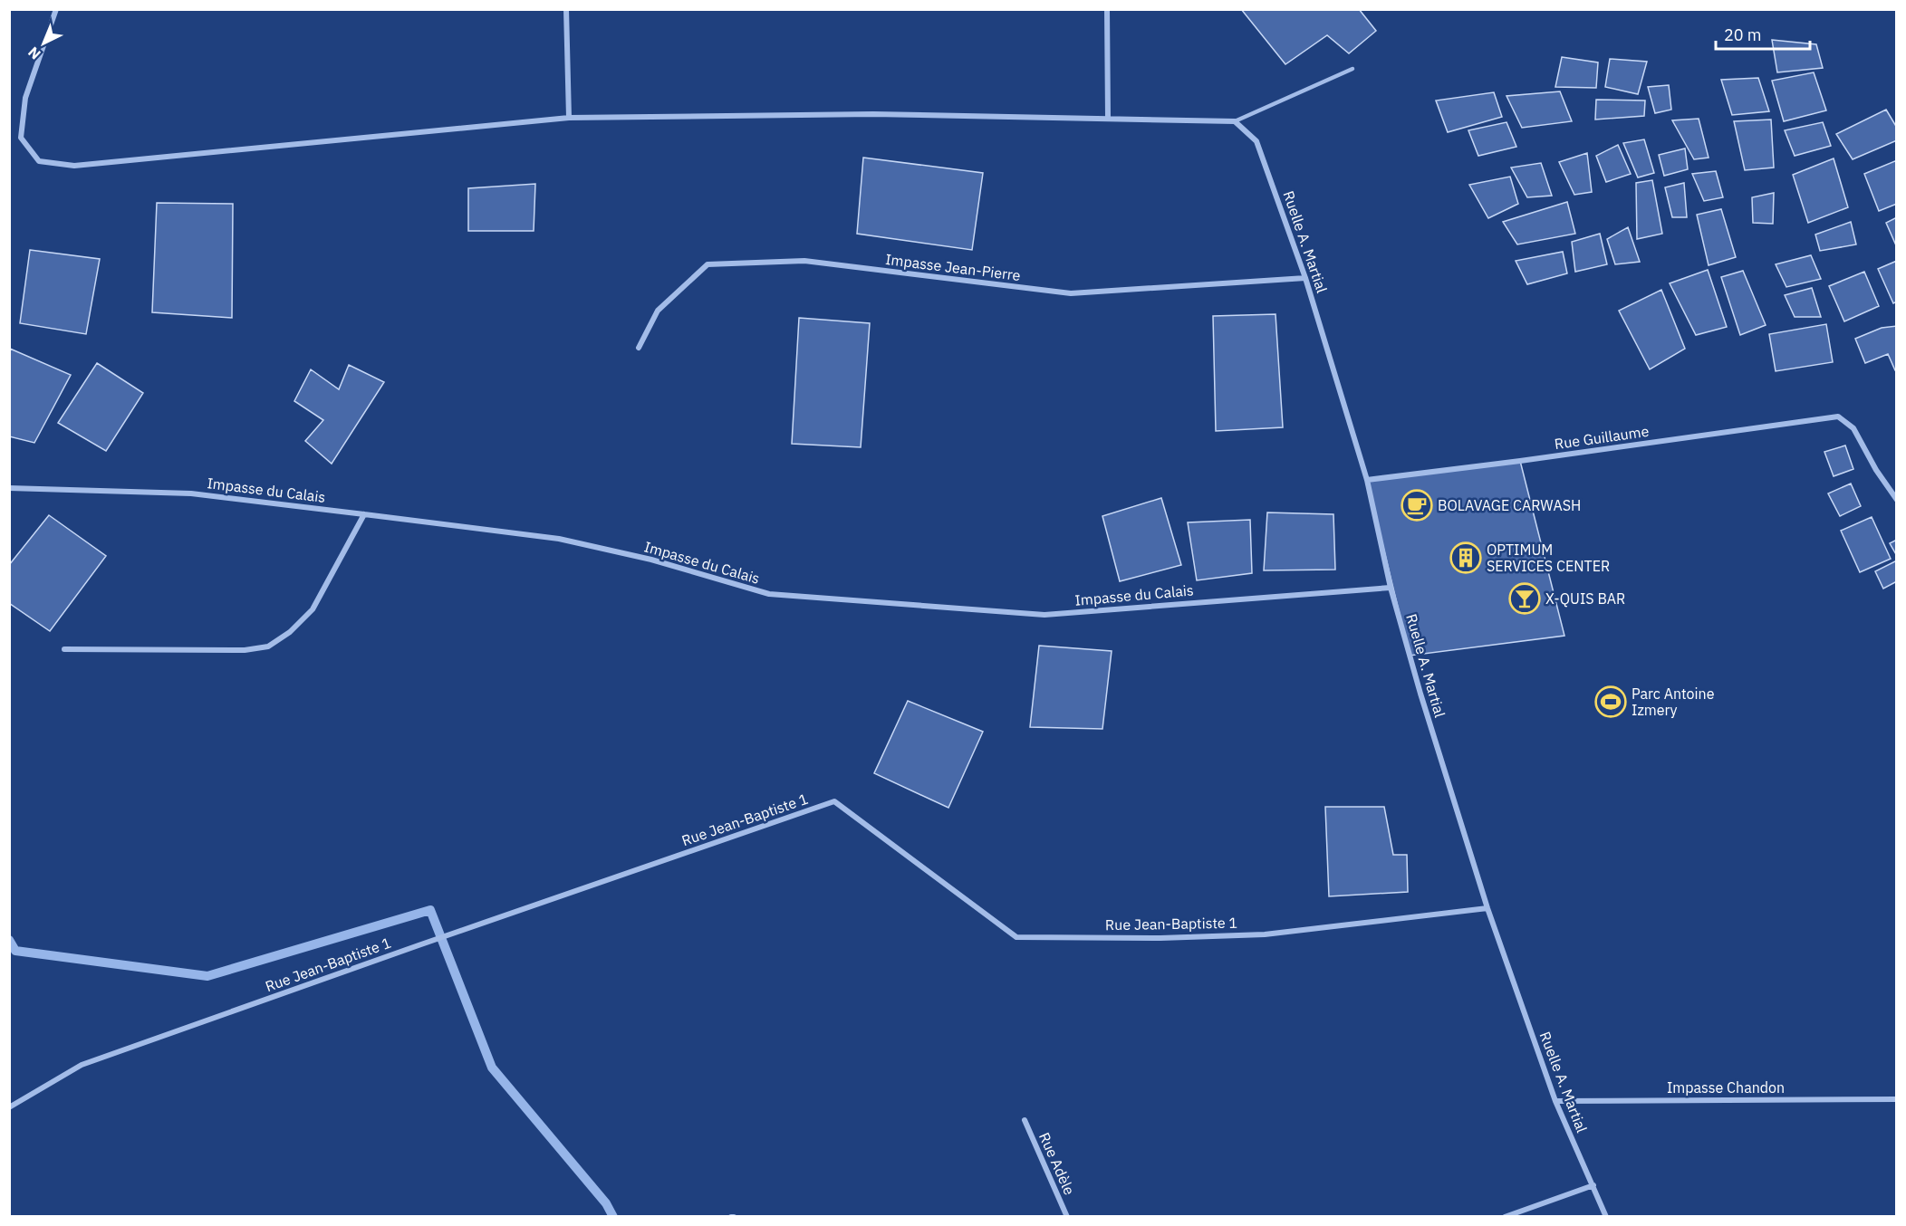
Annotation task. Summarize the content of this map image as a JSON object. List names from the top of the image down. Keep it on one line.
{"streets":{"street":["Ruelle A. Martial","Impasse Jean-Pierre","Rue Guillaume","Impasse du Calais","Rue Jean-Baptiste 1","Impasse Chandon","Rue Adèle"]},"crossings":[["Ruelle A. Martial","Impasse Jean-Pierre"],["Ruelle A. Martial","Rue Guillaume"],["Ruelle A. Martial","Impasse du Calais"],["Ruelle A. Martial","Rue Jean-Baptiste 1"],["Ruelle A. Martial","Impasse Chandon"]],"places":{"cafe":["BOLAVAGE CARWASH"],"building":["OPTIMUM SERVICES CENTER"],"bar":["X-QUIS BAR"],"sports":["Parc Antoine Izmery"]},"scale_bar":"20 m","north":"bottom left"}
